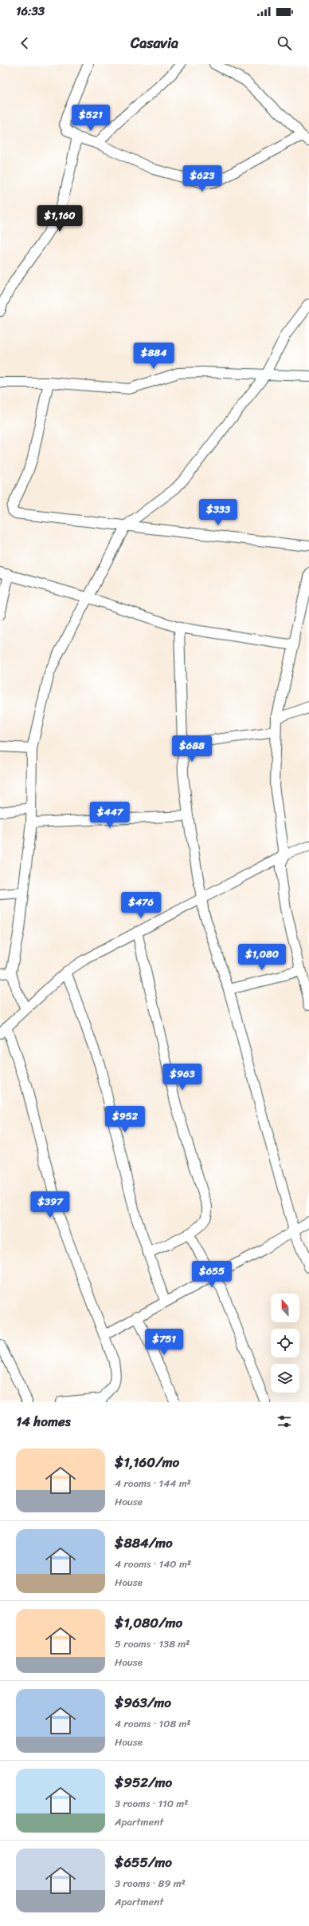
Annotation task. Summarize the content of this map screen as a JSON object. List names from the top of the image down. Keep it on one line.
{"north":"top","page":{"status":"16:33","header":"Casavia","price":["$521","$623","$1,160","$884","$333","$688","$447","$476","$1,080","$963","$952","$397","$655","$751"],"heading":"14 homes","list":[{"name":"$1,160/mo","note":"4 rooms · 144 m² · House"},{"name":"$884/mo","note":"4 rooms · 140 m² · House"},{"name":"$1,080/mo","note":"5 rooms · 138 m² · House"},{"name":"$963/mo","note":"4 rooms · 108 m² · House"},{"name":"$952/mo","note":"3 rooms · 110 m² · Apartment"},{"name":"$655/mo","note":"3 rooms · 89 m² · Apartment"}]}}
